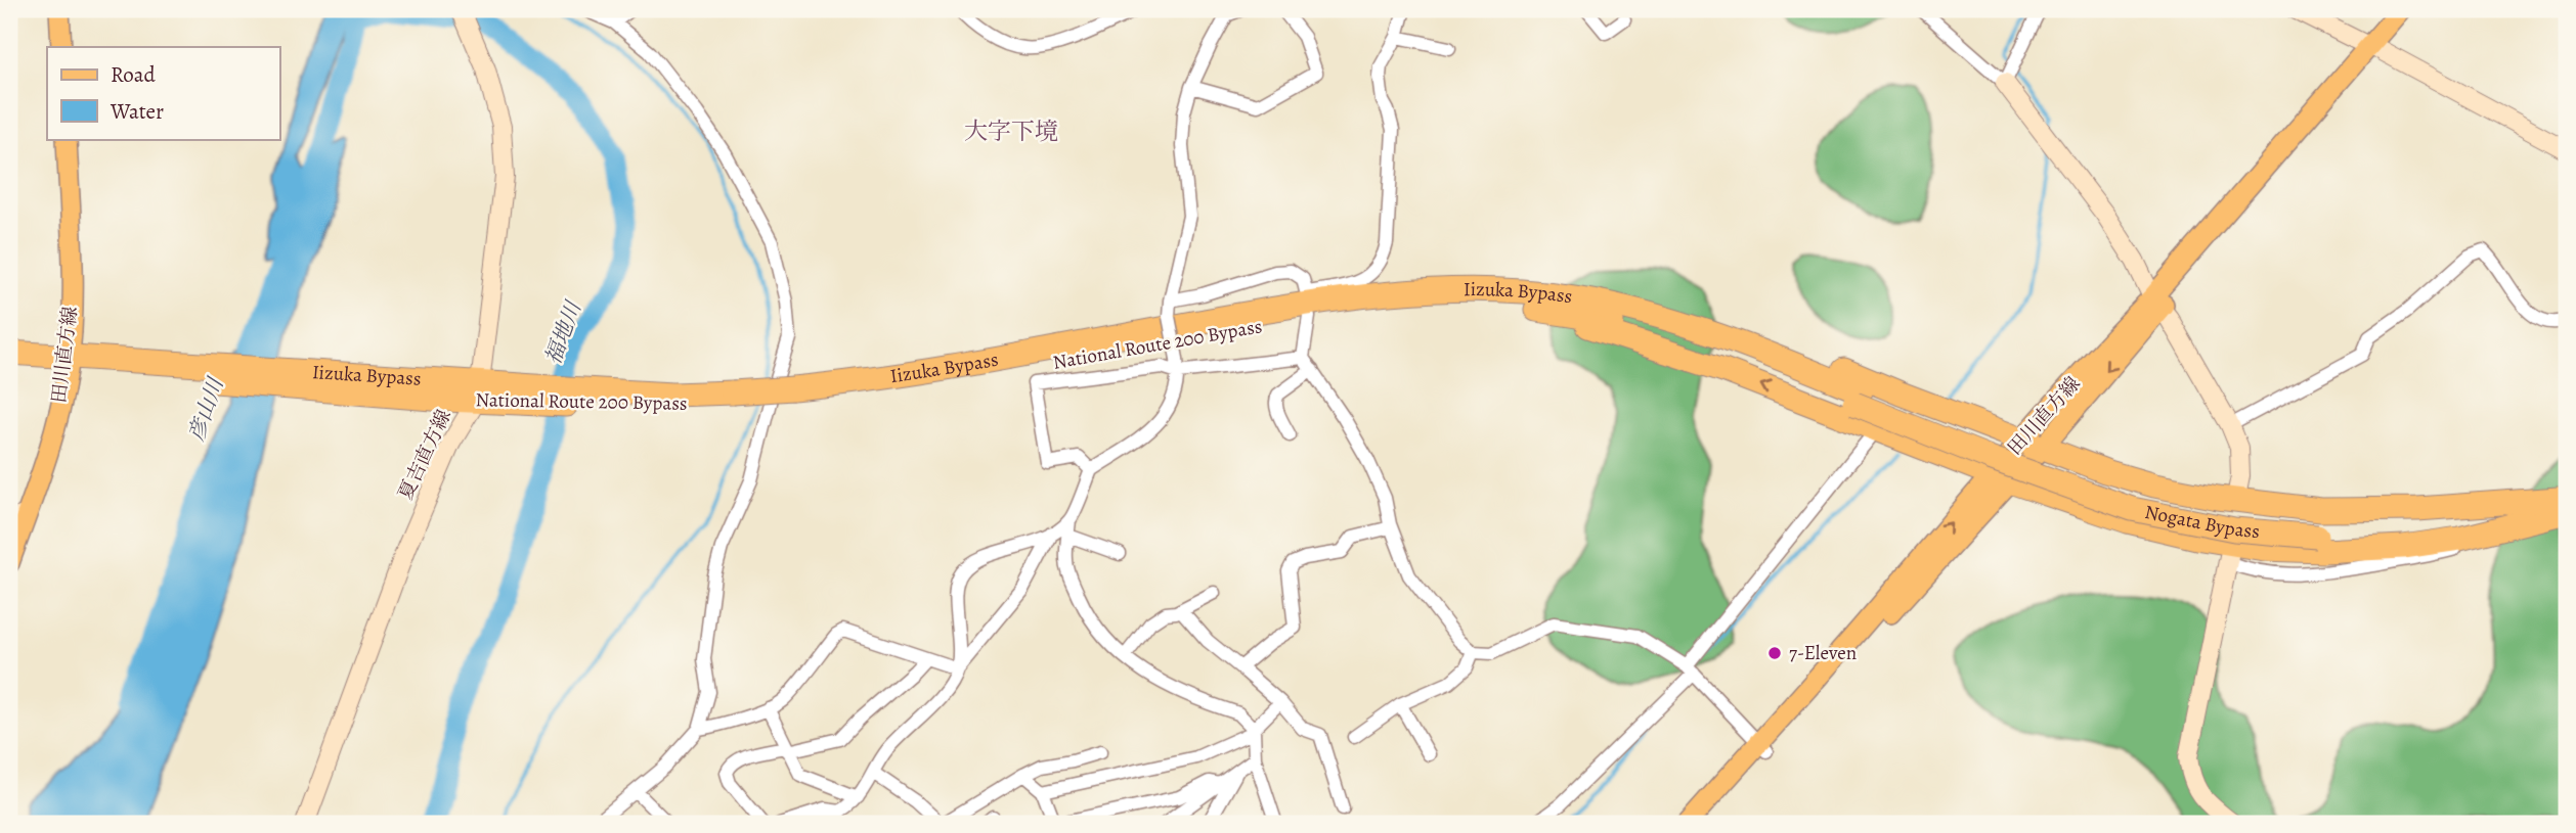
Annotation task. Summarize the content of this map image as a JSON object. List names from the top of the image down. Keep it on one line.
{"streets":{"highway":["Iizuka Bypass","National Route 200 Bypass","Nogata Bypass"],"main road":["田川直方線"],"street":["夏吉直方線"]},"crossings":[["Iizuka Bypass","National Route 200 Bypass"],["Iizuka Bypass","Nogata Bypass"],["National Route 200 Bypass","田川直方線"],["National Route 200 Bypass","夏吉直方線"],["National Route 200 Bypass","Nogata Bypass"]],"districts":["大字下境"],"water":["福地川","彦山川"],"places":["7-Eleven"],"legend":["Road","Water"]}
